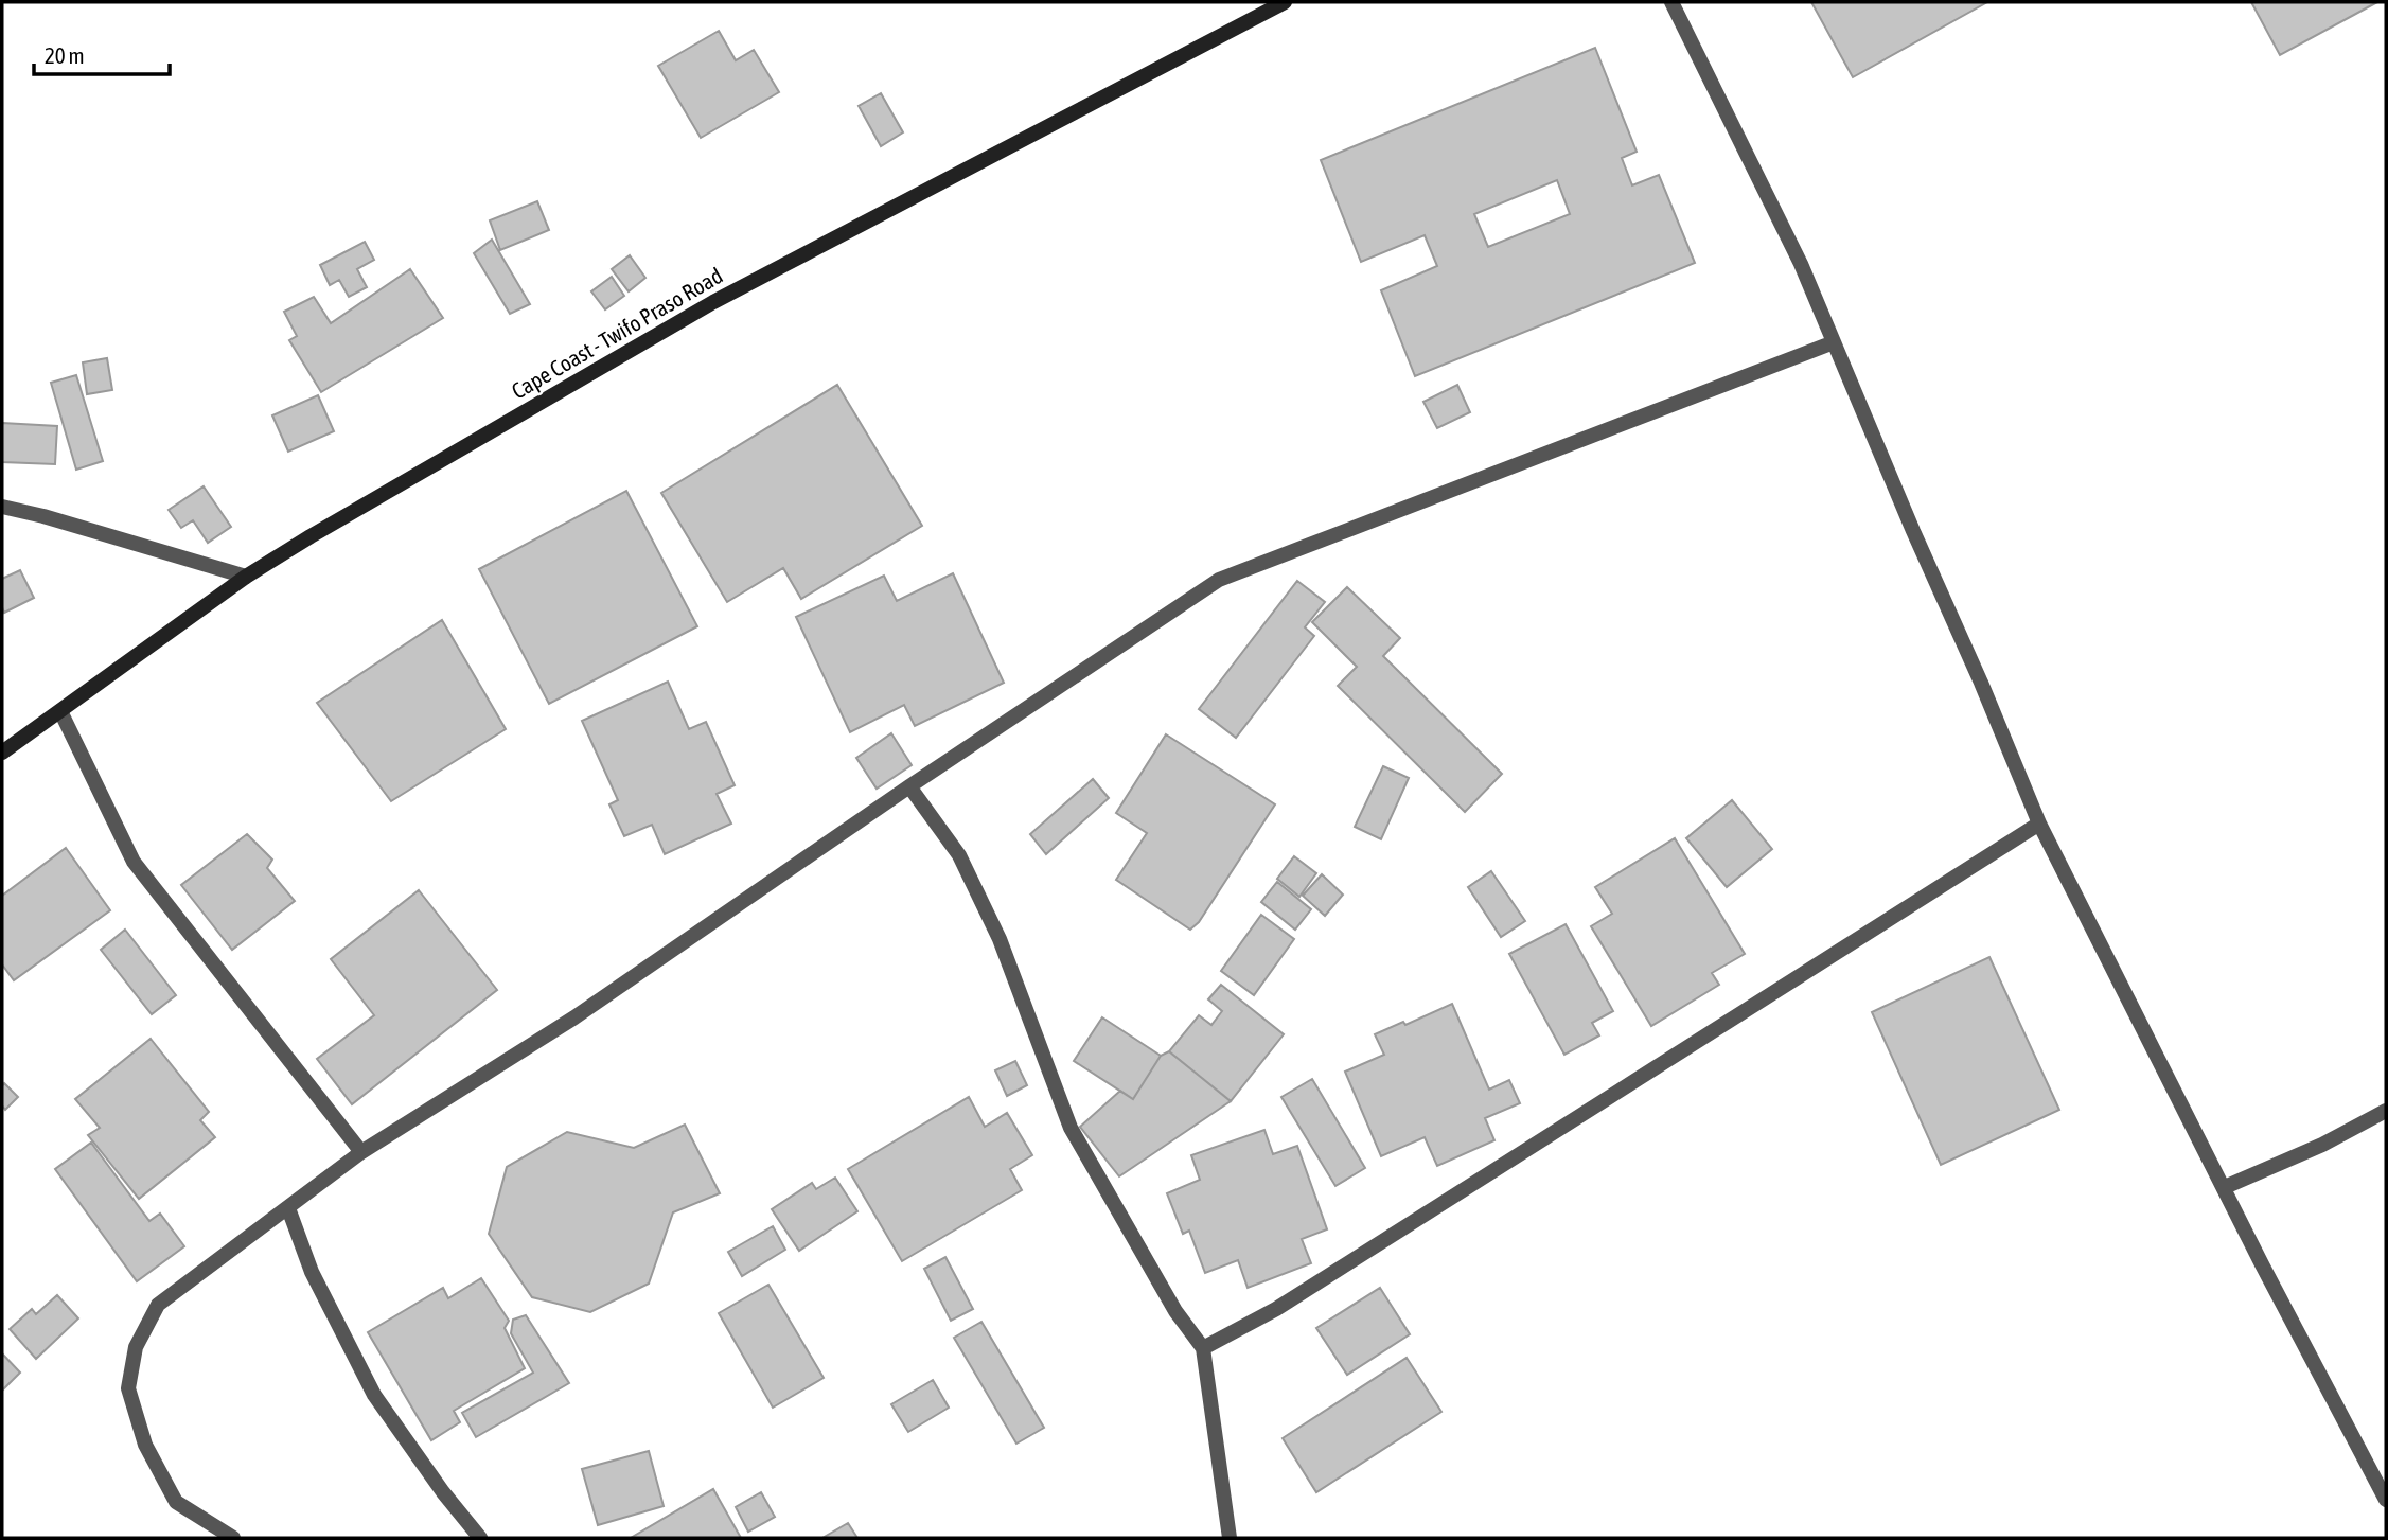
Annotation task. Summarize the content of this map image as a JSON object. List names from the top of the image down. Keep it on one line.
{"streets":{"main road":["Cape Coast - Twifo Praso Road"]},"scale_bar":"20 m"}
